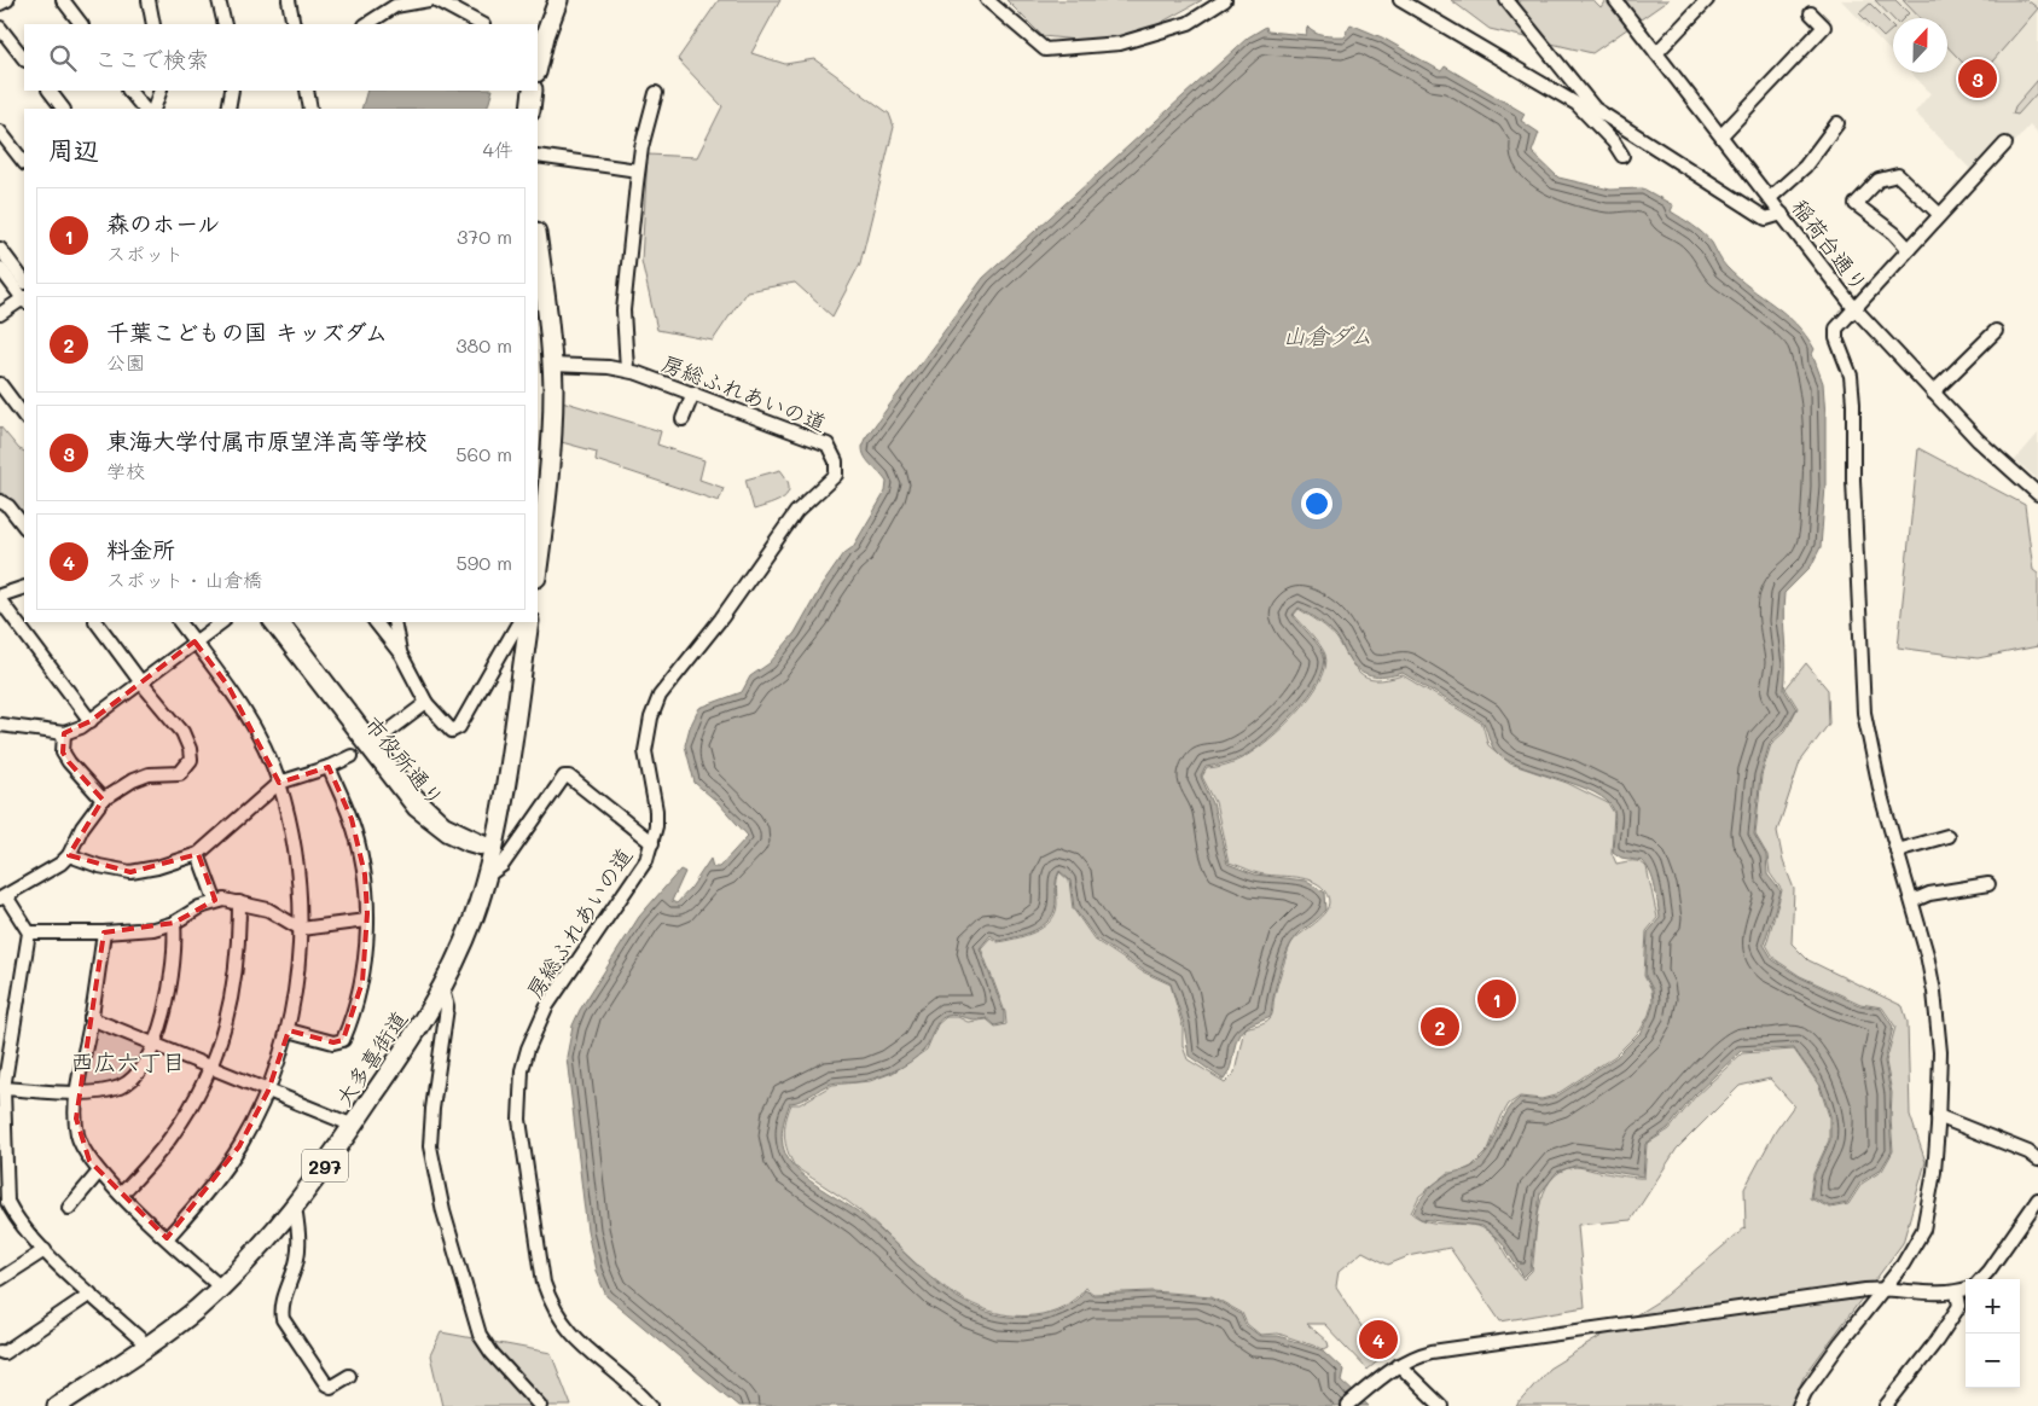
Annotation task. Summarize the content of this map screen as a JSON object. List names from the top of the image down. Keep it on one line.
{"streets":{"highway":["大多喜街道","297"],"street":["稲荷台通り","房総ふれあいの道","市役所通り"]},"crossings":[["市役所通り","大多喜街道"]],"districts":["西広六丁目"],"water":["山倉ダム"],"north":"top","page":{"search":"ここで検索","pins":["3","1","2","4"],"heading":["周辺","4件"],"list":[{"mark":"1","name":"森のホール","note":"スポット","value":"370 m"},{"mark":"2","name":"千葉こどもの国 キッズダム","note":"公園","value":"380 m"},{"mark":"3","name":"東海大学付属市原望洋高等学校","note":"学校","value":"560 m"},{"mark":"4","name":"料金所","note":"スポット · 山倉橋","value":"590 m"}],"map_buttons":["+","−"]}}
